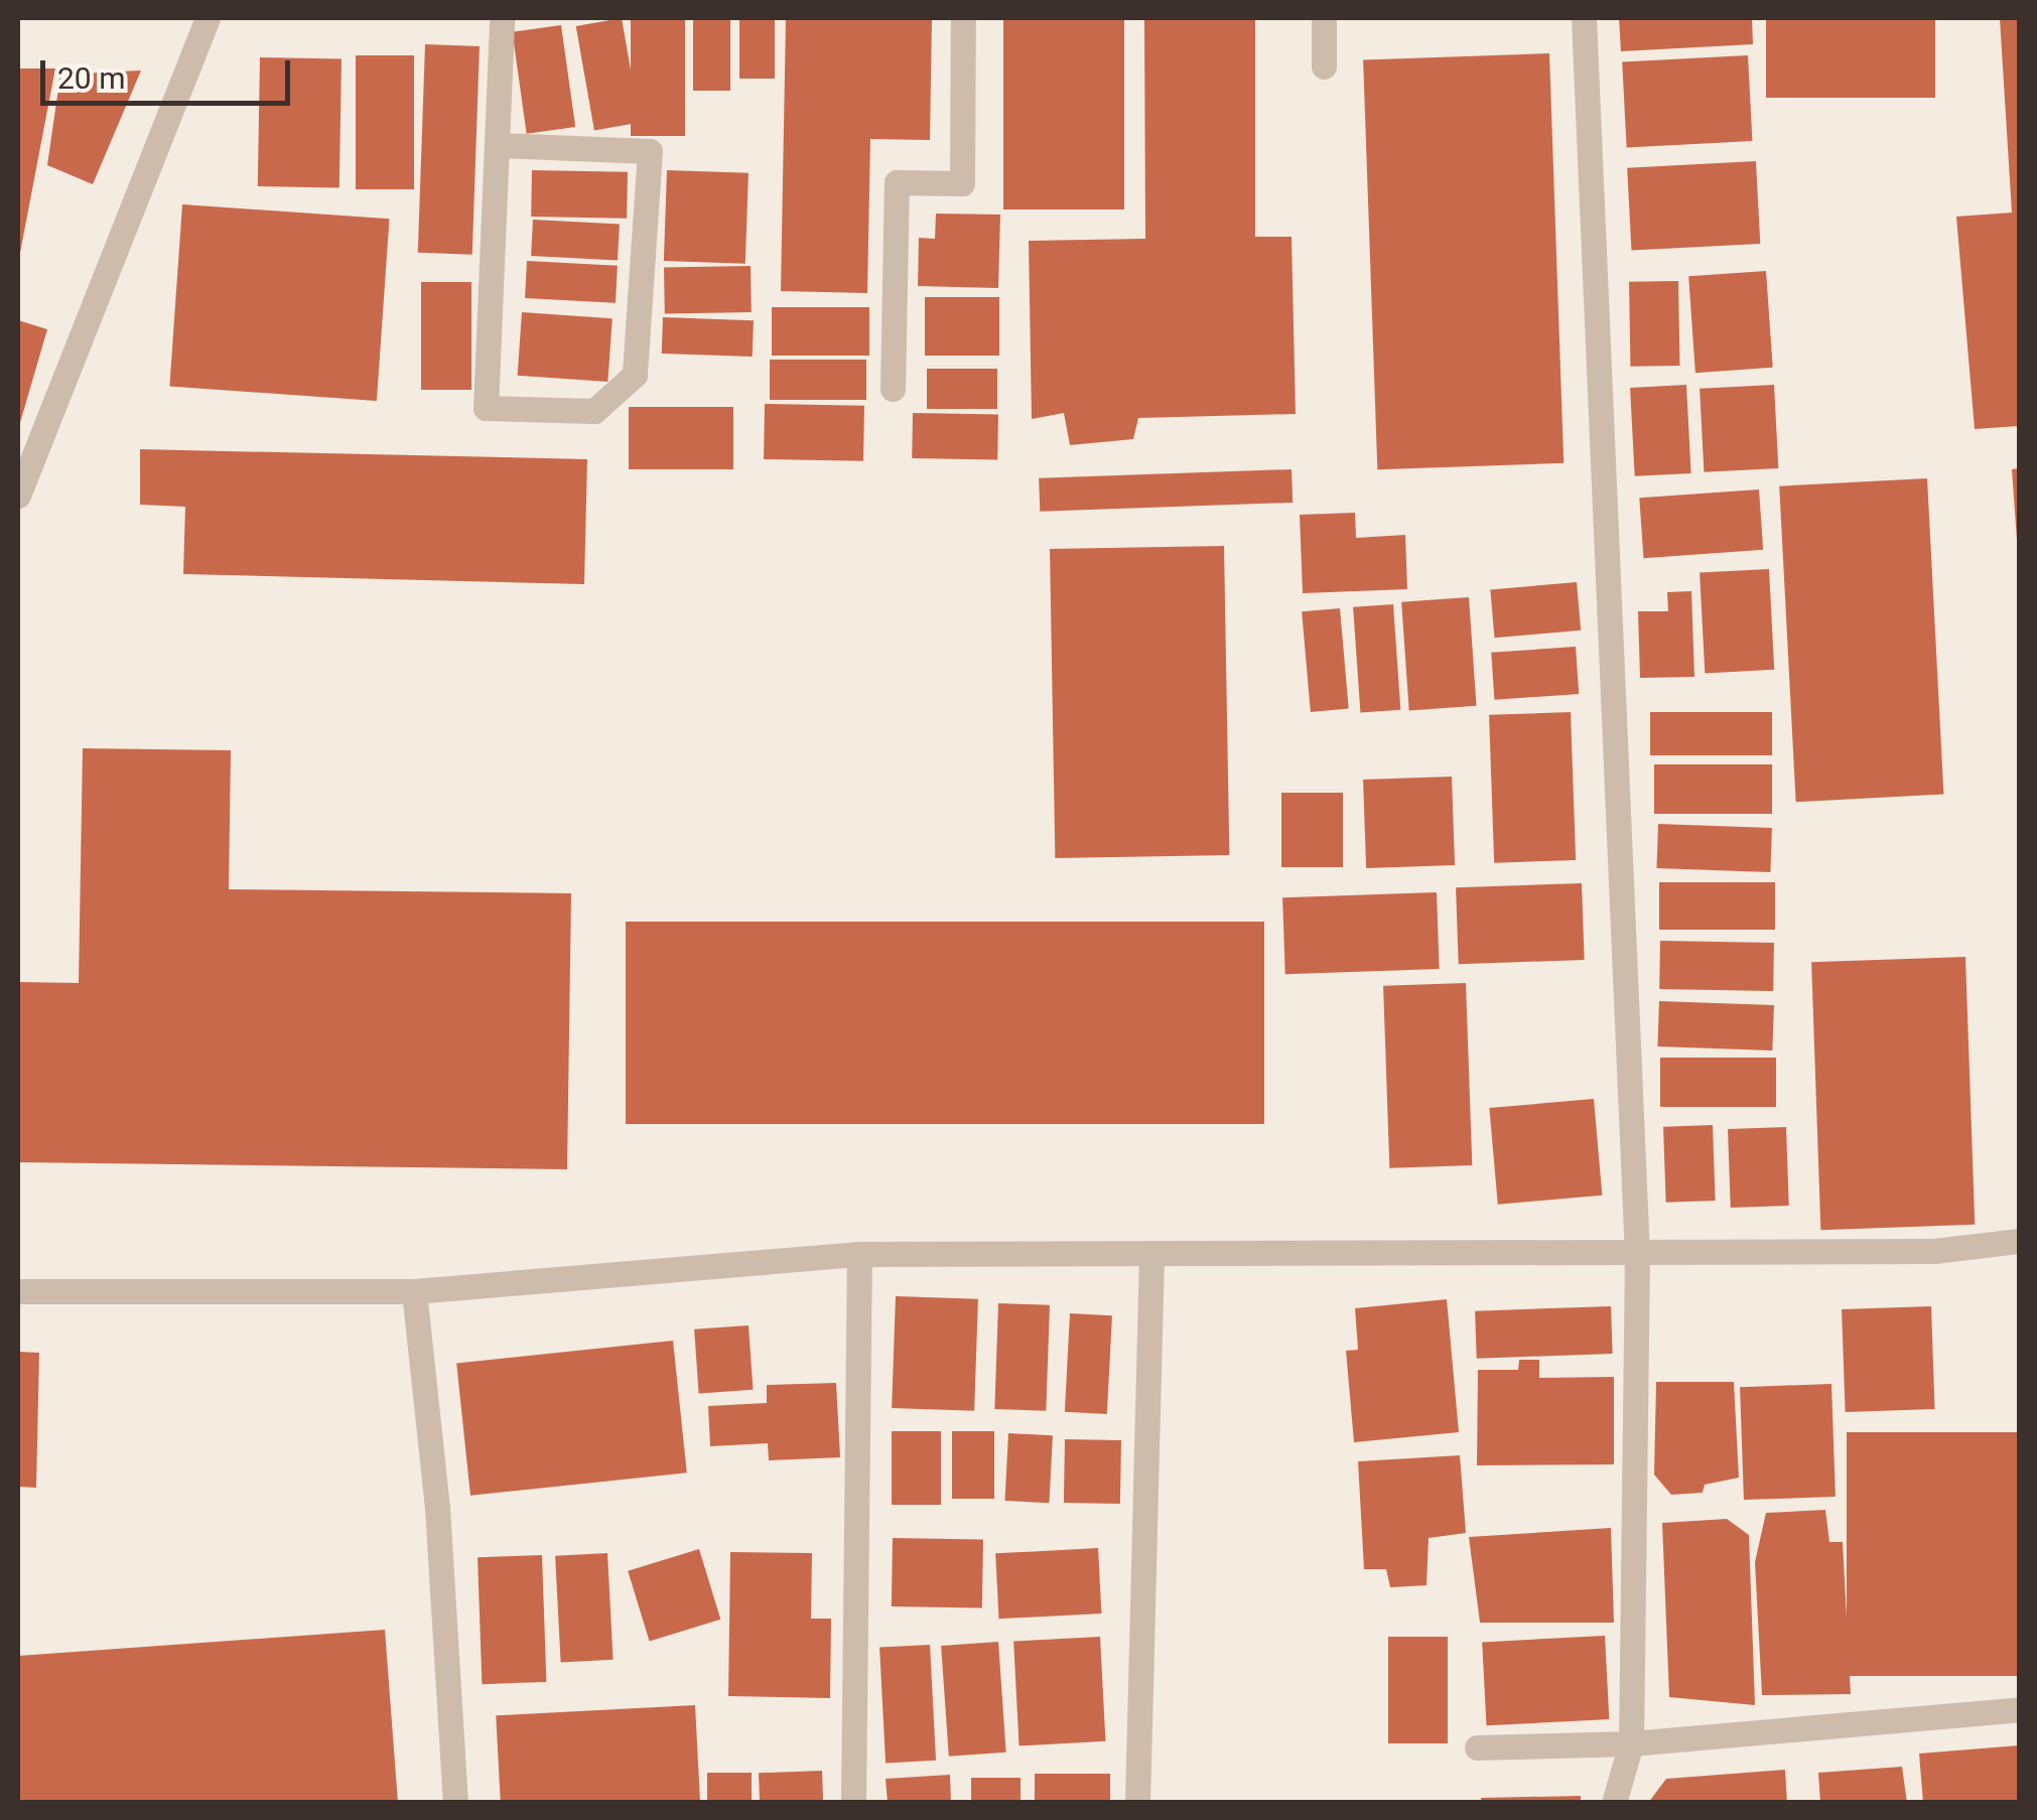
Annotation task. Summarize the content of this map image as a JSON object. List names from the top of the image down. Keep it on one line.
{"scale_bar":"20 m"}
